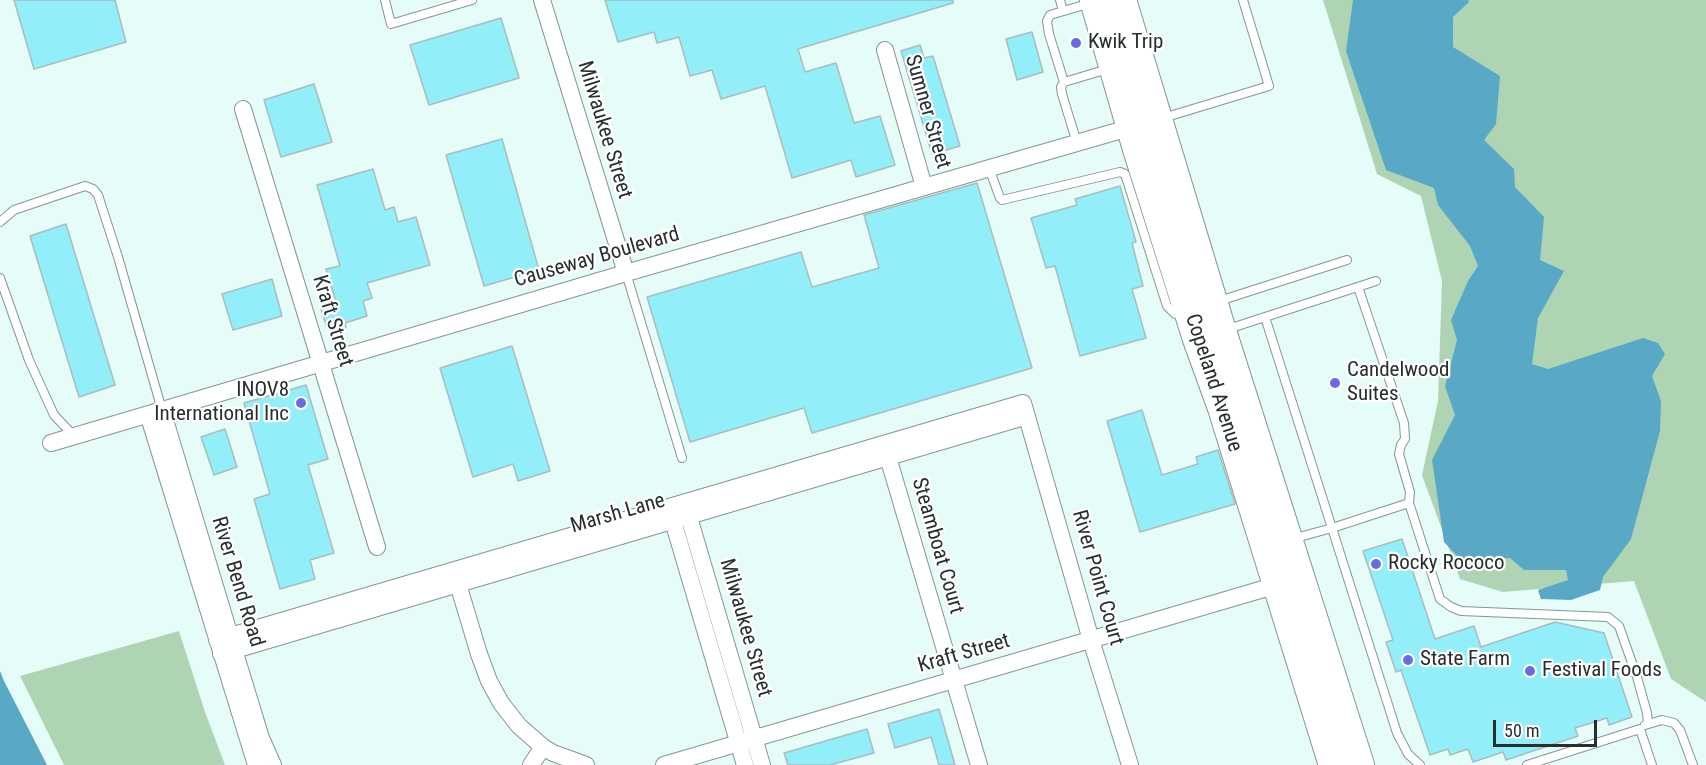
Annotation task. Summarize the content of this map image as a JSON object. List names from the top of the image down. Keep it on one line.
{"streets":{"highway":["Copeland Avenue"],"street":["Sumner Street","Milwaukee Street","Causeway Boulevard","Kraft Street","Marsh Lane","Steamboat Court","River Point Court","River Bend Road"]},"crossings":[["Sumner Street","Causeway Boulevard"],["Milwaukee Street","Causeway Boulevard"],["Milwaukee Street","Kraft Street"],["Milwaukee Street","Marsh Lane"],["Causeway Boulevard","Kraft Street"],["Causeway Boulevard","Copeland Avenue"],["Causeway Boulevard","River Bend Road"],["Kraft Street","Copeland Avenue"],["Kraft Street","Steamboat Court"],["Kraft Street","River Point Court"],["Marsh Lane","Steamboat Court"],["Marsh Lane","River Point Court"],["Marsh Lane","River Bend Road"]],"places":["Kwik Trip","Candelwood Suites","INOV8 International Inc","Rocky Rococo","State Farm","Festival Foods"],"scale_bar":"50 m"}
